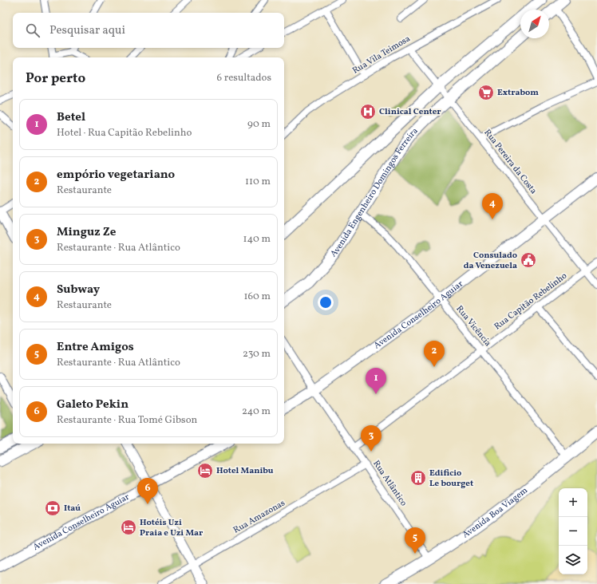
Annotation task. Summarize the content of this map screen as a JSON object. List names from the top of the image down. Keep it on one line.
{"streets":{"main road":["Avenida Engenheiro Domingos Ferreira","Avenida Conselheiro Aguiar","Avenida Boa Viagem"],"street":["Rua Vila Teimosa","Rua Pereira da Costa","Rua Capitão Rebelinho","Rua Vicência","Rua Atlântico","Rua Amazonas"]},"crossings":[["Rua Vila Teimosa","Rua Pereira da Costa"],["Rua Pereira da Costa","Avenida Engenheiro Domingos Ferreira"],["Rua Pereira da Costa","Rua Capitão Rebelinho"],["Rua Pereira da Costa","Avenida Conselheiro Aguiar"],["Avenida Engenheiro Domingos Ferreira","Rua Vicência"],["Rua Capitão Rebelinho","Rua Vicência"],["Rua Capitão Rebelinho","Rua Atlântico"],["Avenida Conselheiro Aguiar","Rua Vicência"],["Avenida Conselheiro Aguiar","Rua Atlântico"],["Rua Vicência","Avenida Boa Viagem"],["Rua Atlântico","Avenida Boa Viagem"],["Rua Atlântico","Rua Amazonas"]],"places":{"supermarket":["Extrabom"],"hospital":["Clinical Center"],"public building":["Consulado da Venezuela"],"hotel":["Hotel Manibu","Hotéis Uzi Praia e Uzi Mar"],"building":["Edificio Le bourget"],"bank":["Itaú"]},"north":"top right","page":{"search":"Pesquisar aqui","heading":["Por perto","6 resultados"],"list":[{"mark":"1","name":"Betel","note":"Hotel · Rua Capitão Rebelinho","value":"90 m"},{"mark":"2","name":"empório vegetariano","note":"Restaurante","value":"110 m"},{"mark":"3","name":"Minguz Ze","note":"Restaurante · Rua Atlântico","value":"140 m"},{"mark":"4","name":"Subway","note":"Restaurante","value":"160 m"},{"mark":"5","name":"Entre Amigos","note":"Restaurante · Rua Atlântico","value":"230 m"},{"mark":"6","name":"Galeto Pekin","note":"Restaurante · Rua Tomé Gibson","value":"240 m"}],"pins":["4","2","1","3","6","5"],"map_buttons":["+","−"]}}
